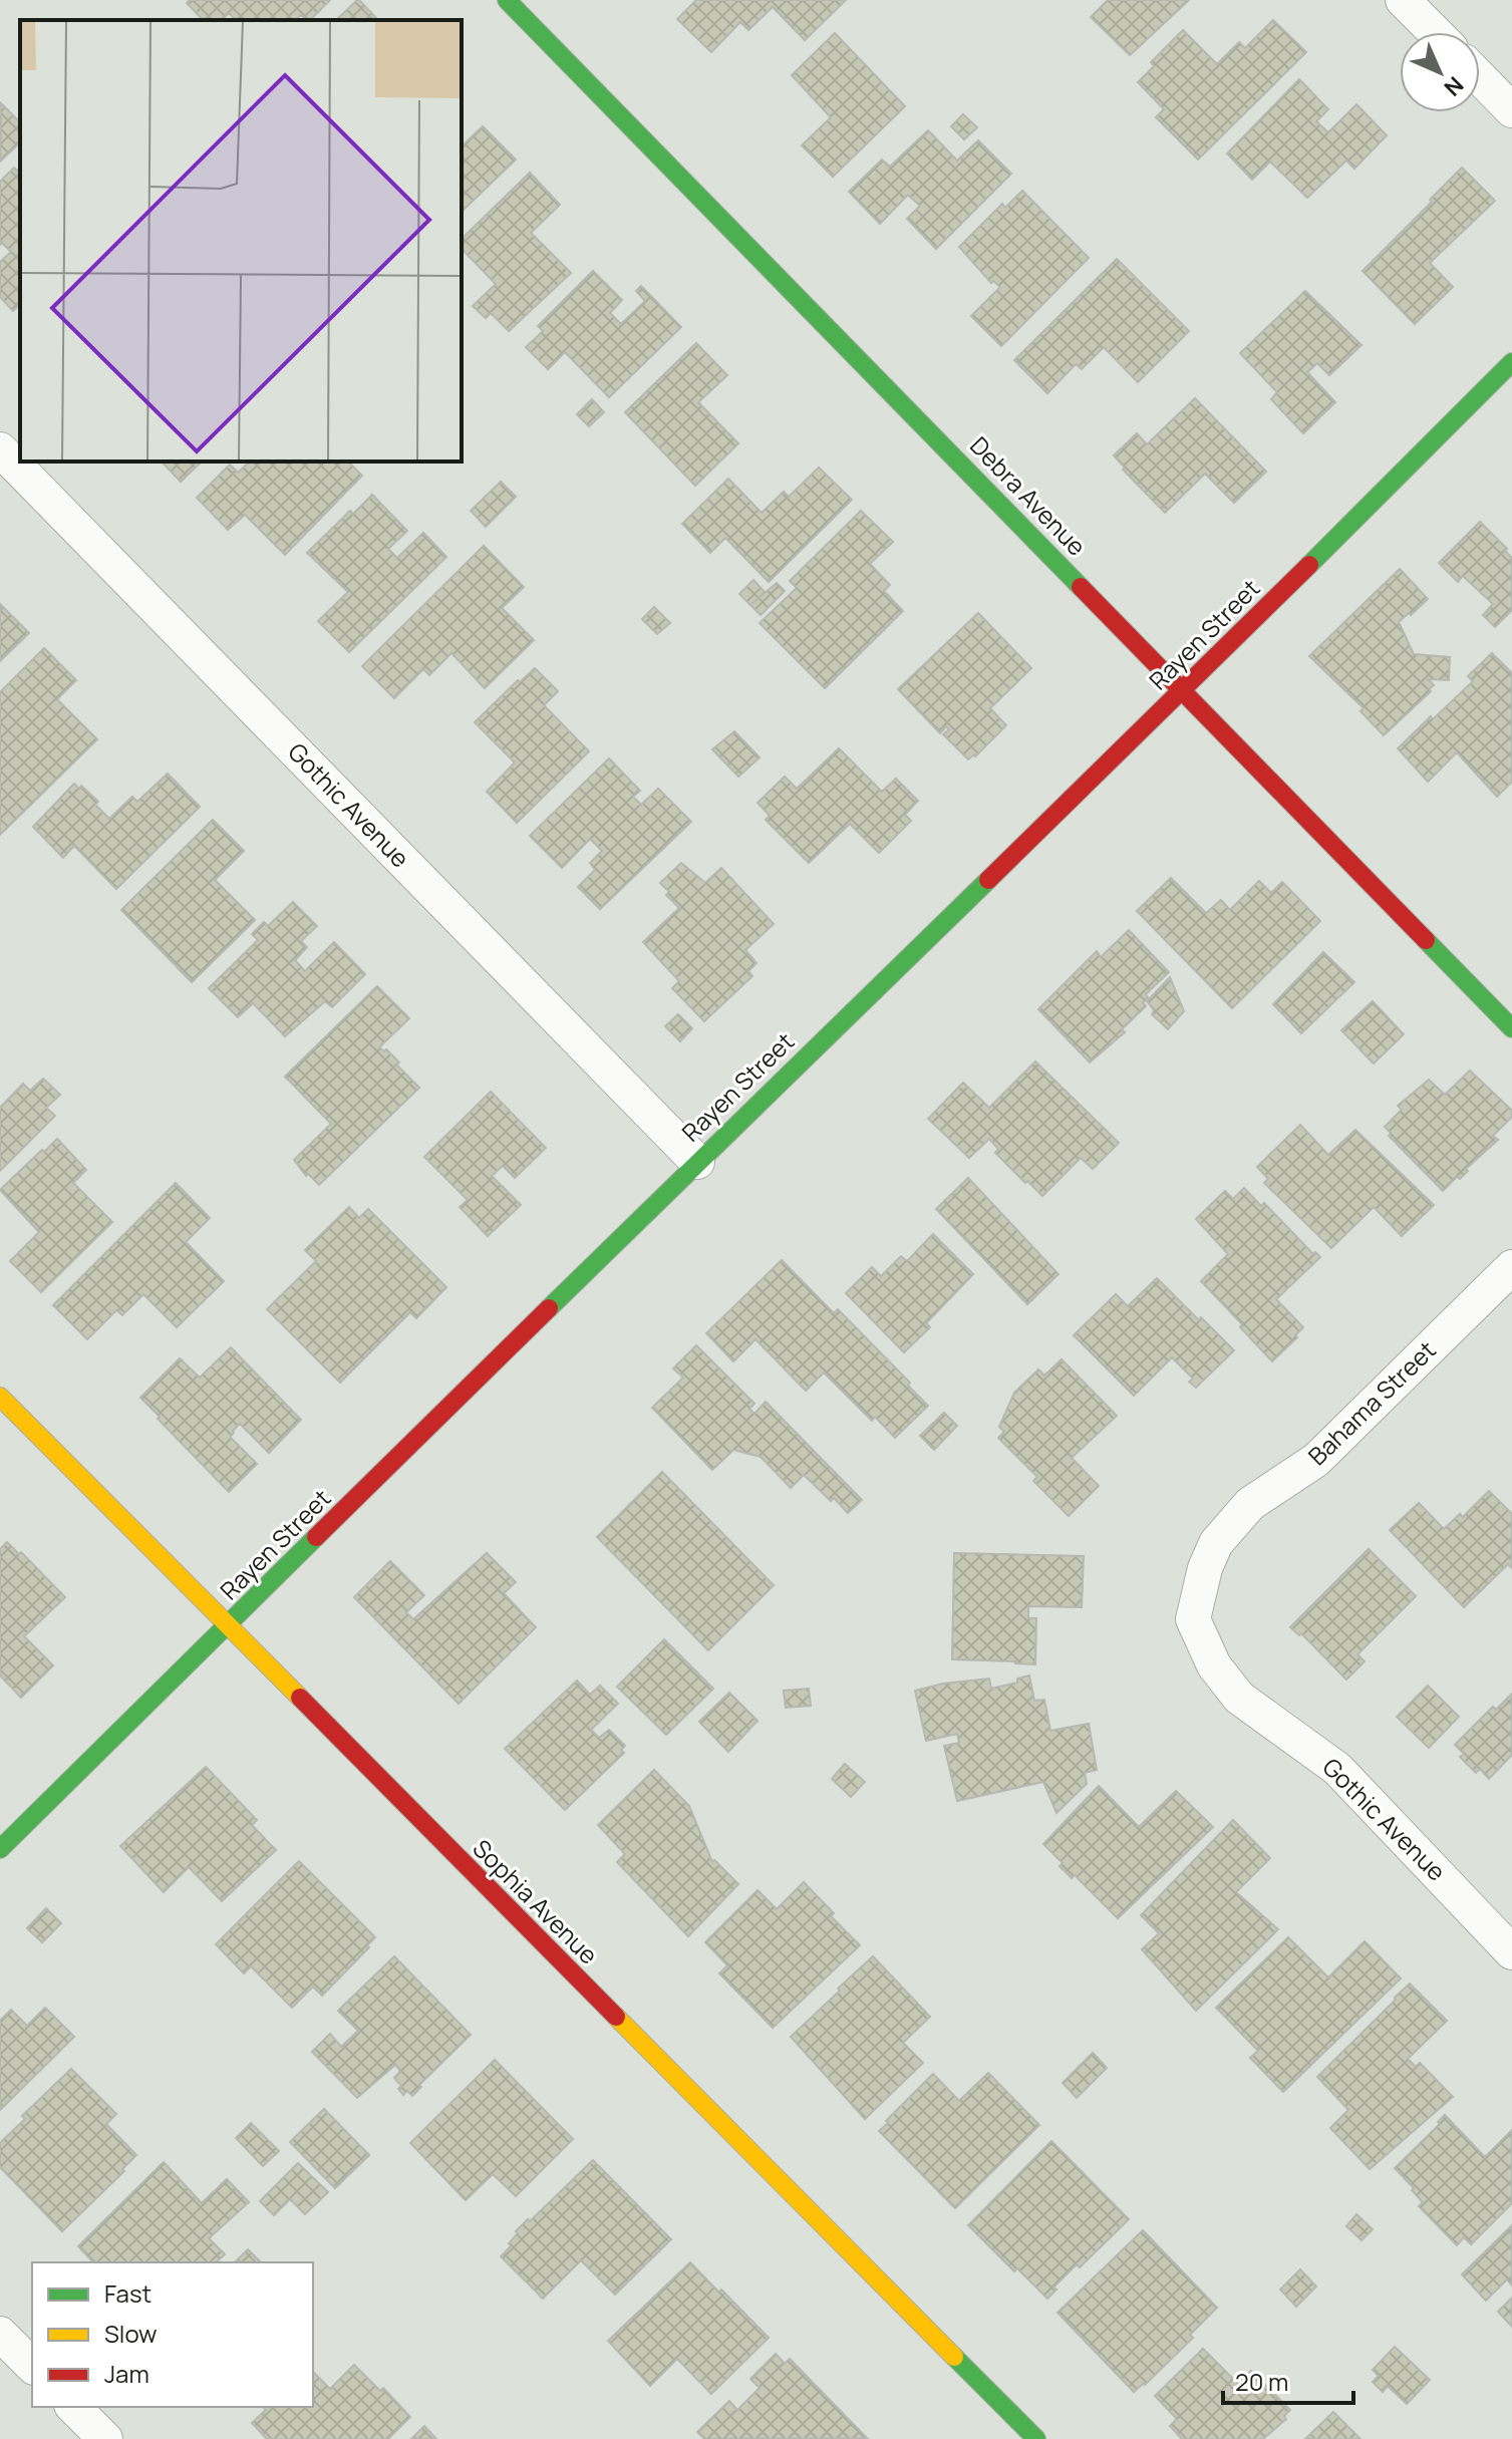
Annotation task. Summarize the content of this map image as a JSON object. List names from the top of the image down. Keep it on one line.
{"streets":{"street":["Debra Avenue","Rayen Street","Gothic Avenue","Bahama Street","Sophia Avenue"]},"crossings":[["Debra Avenue","Rayen Street"],["Rayen Street","Gothic Avenue"],["Rayen Street","Sophia Avenue"],["Gothic Avenue","Bahama Street"]],"legend":["Fast","Slow","Jam"],"scale_bar":"20 m","north":"bottom right"}
